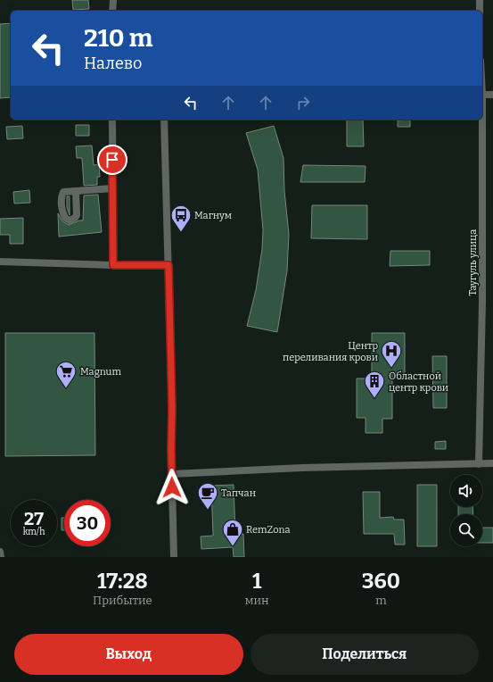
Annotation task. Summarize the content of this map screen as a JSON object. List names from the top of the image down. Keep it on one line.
{"streets":{"street":["Таугуль улица"]},"places":{"bus stop":["Магнум"],"hospital":["Центр переливания крови"],"supermarket":["Magnum"],"building":["Областной центр крови"],"cafe":["Тапчан"],"shop":["RemZona"]},"page":{"turn":["210 m","Налево"],"speed":"27 km/h","limit":"30","eta":["17:28","Прибытие","1","мин","360","m"],"buttons":["Выход","Поделиться"]}}
